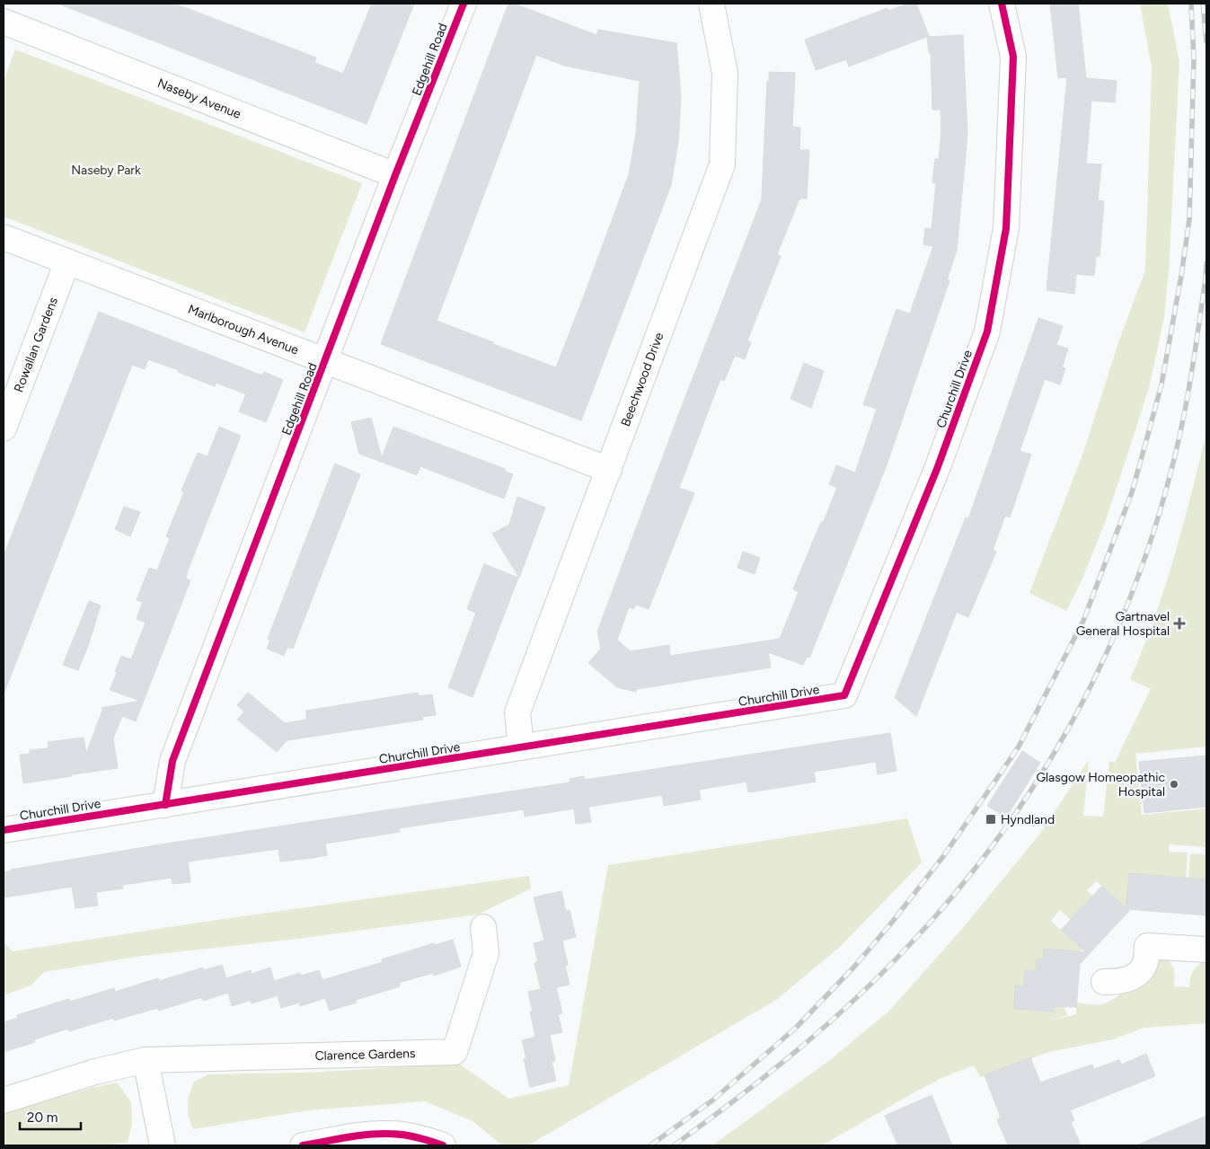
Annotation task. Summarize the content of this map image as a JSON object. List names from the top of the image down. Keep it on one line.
{"streets":{"street":["Edgehill Road","Naseby Avenue","Marlborough Avenue","Rowallan Gardens","Beechwood Drive","Churchill Drive","Clarence Gardens"]},"crossings":[["Edgehill Road","Naseby Avenue"],["Edgehill Road","Marlborough Avenue"],["Edgehill Road","Churchill Drive"],["Marlborough Avenue","Rowallan Gardens"],["Marlborough Avenue","Beechwood Drive"],["Beechwood Drive","Churchill Drive"]],"parks":["Naseby Park"],"places":{"health":["Gartnavel General Hospital"],"other":["Glasgow Homeopathic Hospital"],"transit":["Hyndland"]},"scale_bar":"20 m"}
